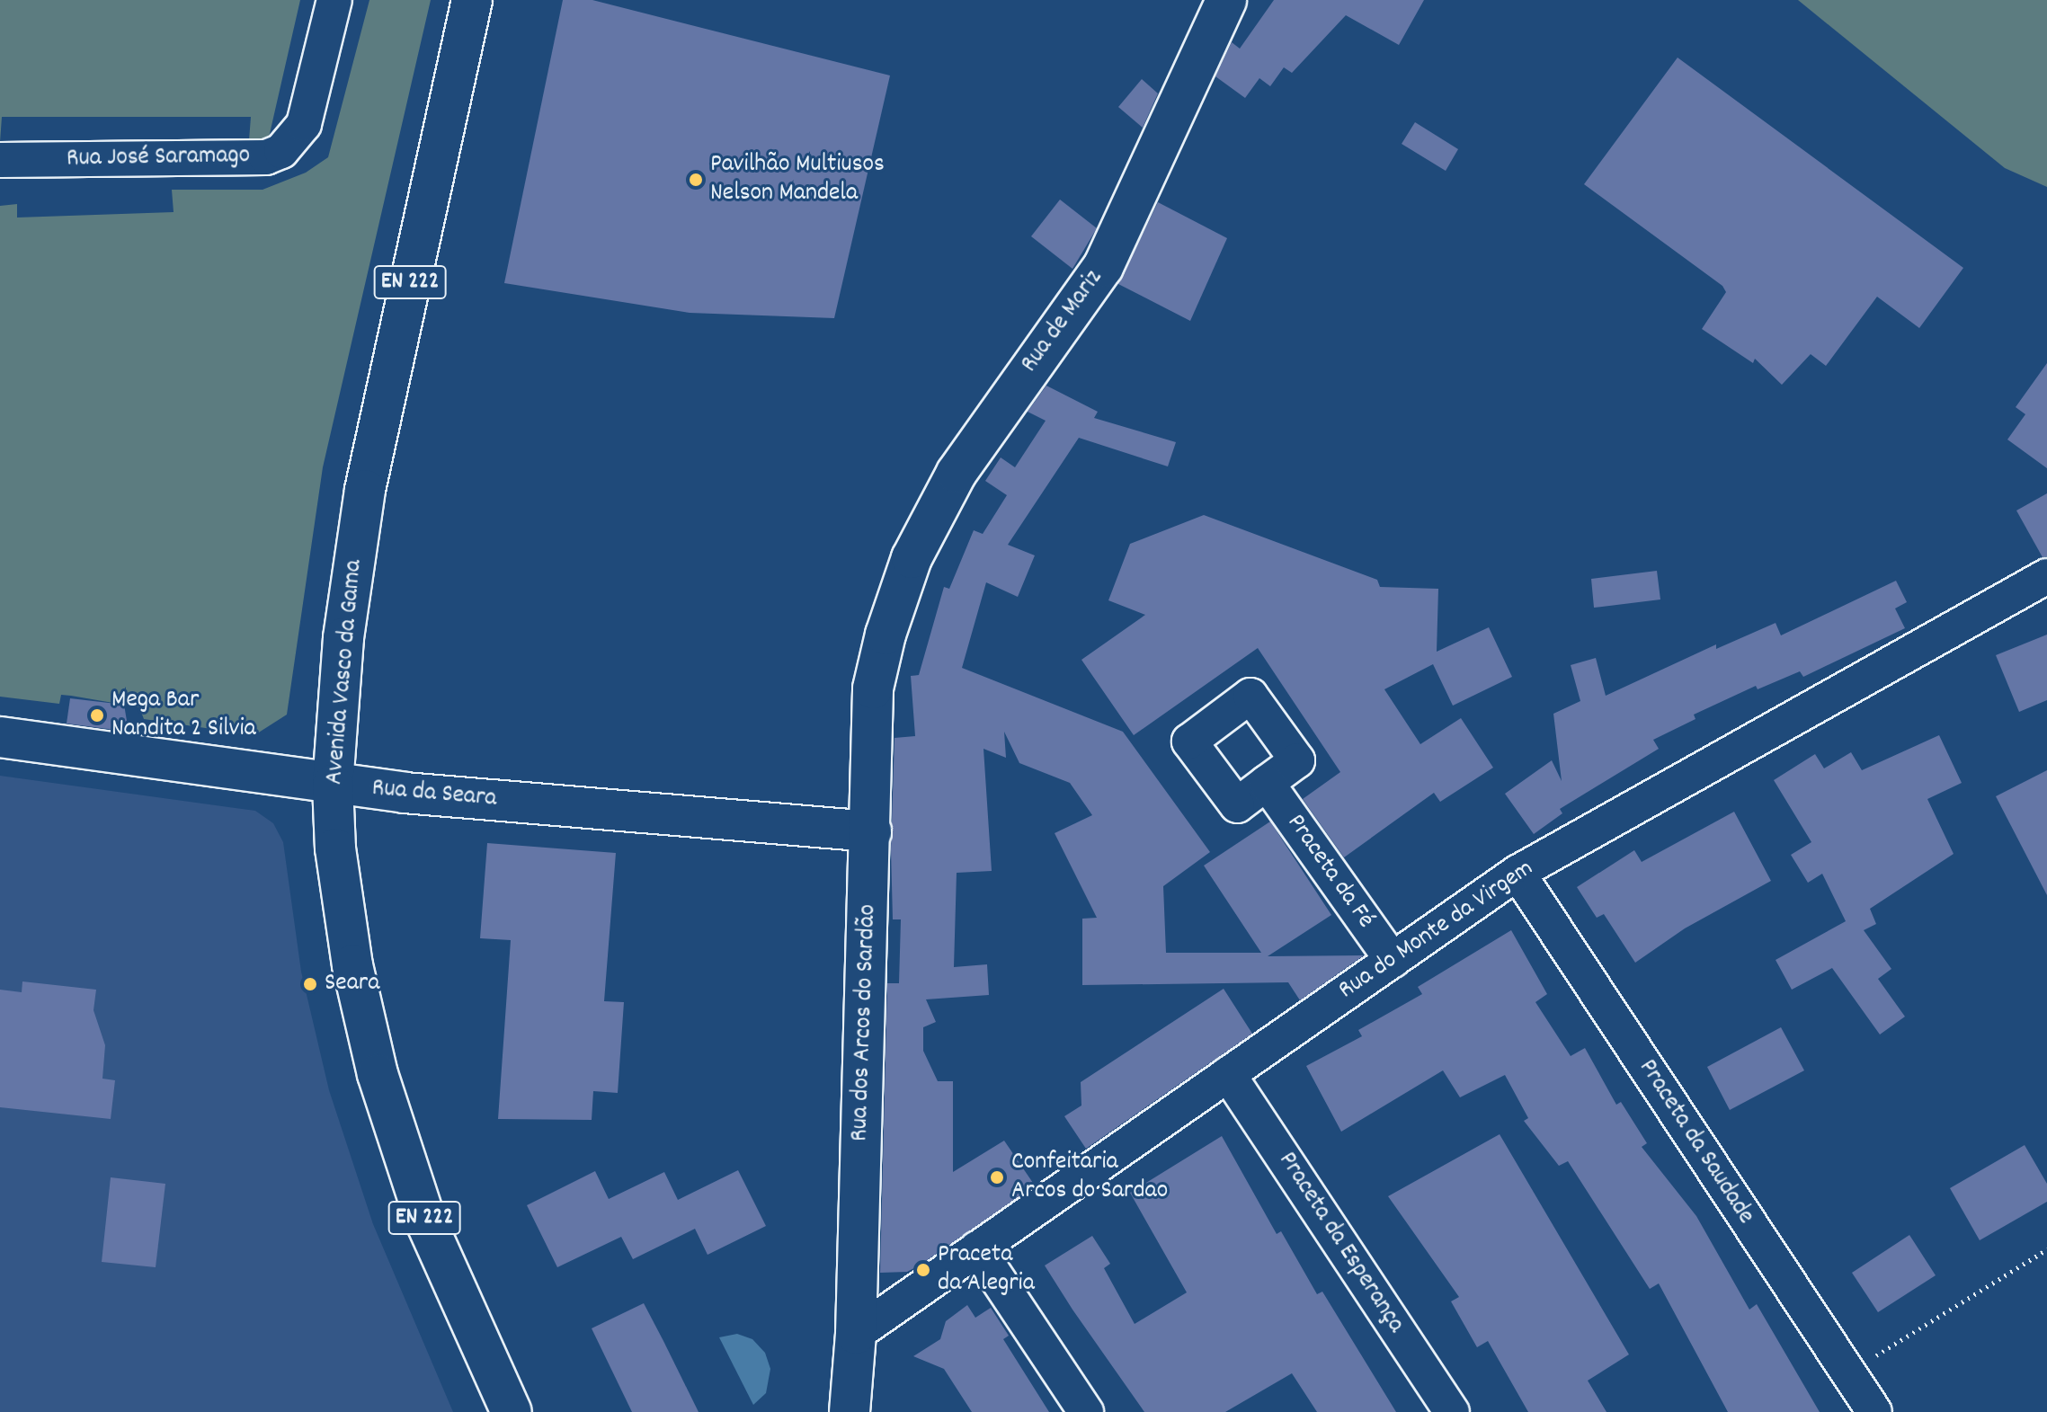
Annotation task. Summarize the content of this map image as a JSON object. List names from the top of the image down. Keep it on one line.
{"streets":{"main road":["EN 222","Rua de Mariz","Avenida Vasco da Gama","Rua da Seara","Rua dos Arcos do Sardão"],"street":["Rua José Saramago","Praceta da Fé","Rua do Monte da Virgem","Praceta da Saudade","Praceta da Esperança"]},"crossings":[["Rua de Mariz","Rua dos Arcos do Sardão"],["Avenida Vasco da Gama","Rua da Seara"],["Rua da Seara","Rua dos Arcos do Sardão"],["Praceta da Fé","Rua do Monte da Virgem"],["Rua do Monte da Virgem","Rua dos Arcos do Sardão"],["Rua do Monte da Virgem","Praceta da Saudade"],["Rua do Monte da Virgem","Praceta da Esperança"]],"places":["Pavilhão Multiusos Nelson Mandela","Mega Bar Nandita 2 Silvia","Seara","Confeitaria Arcos do Sardao","Praceta da Alegria"]}
